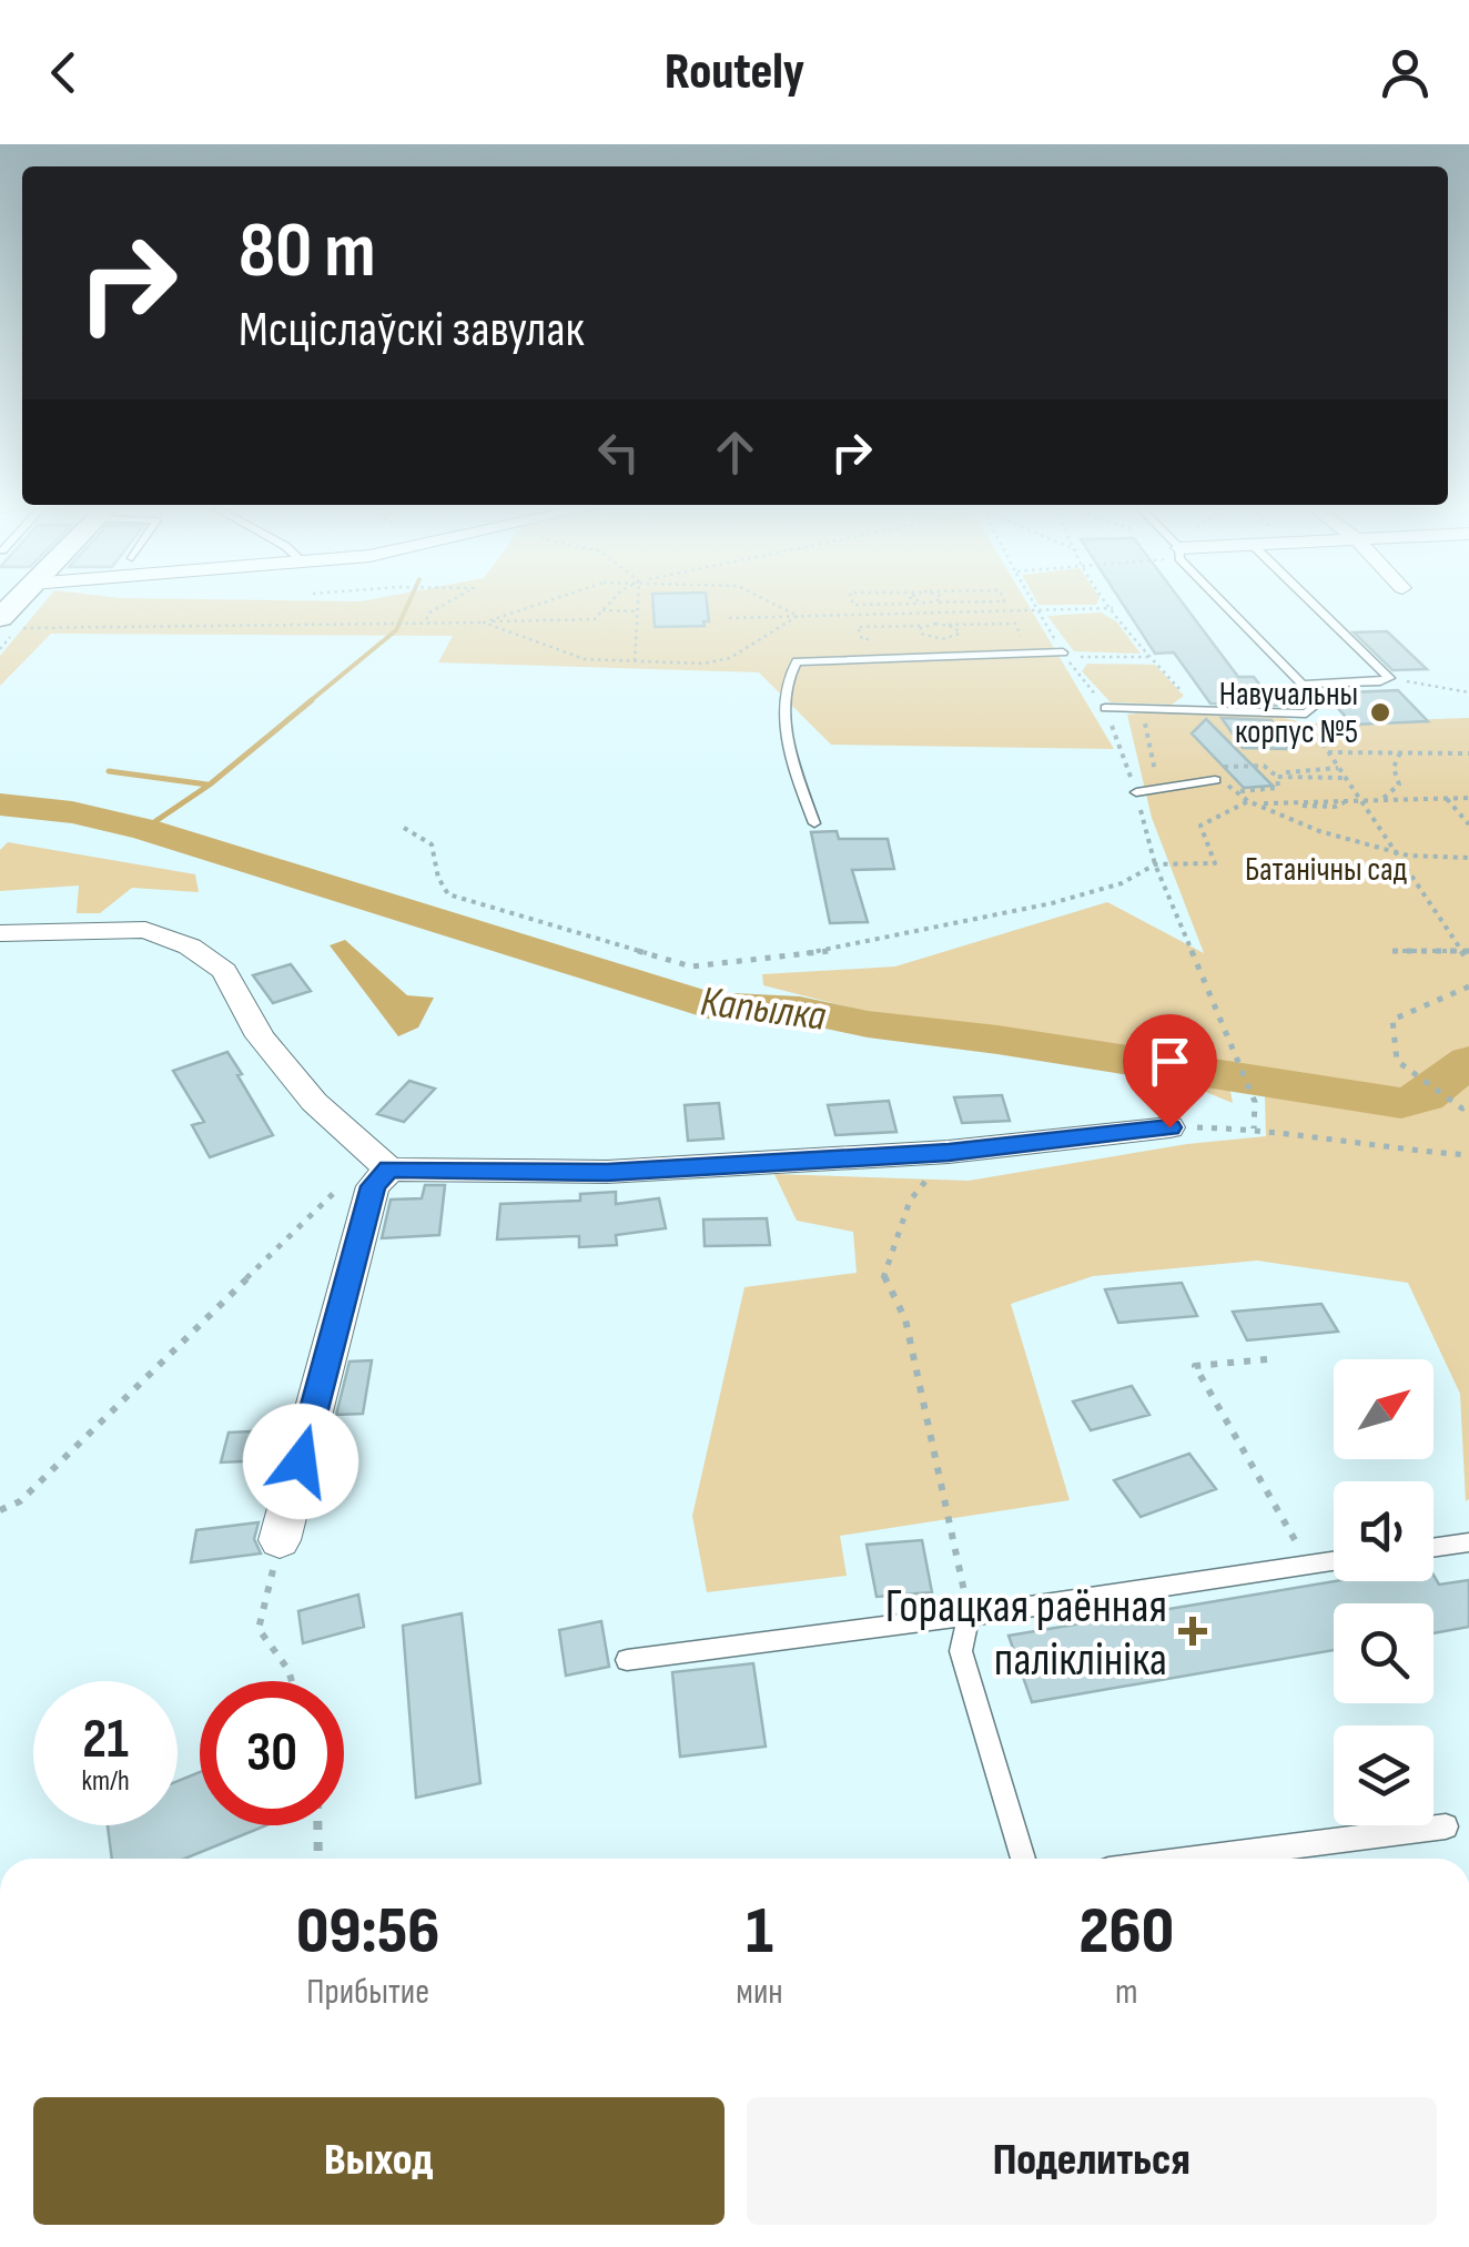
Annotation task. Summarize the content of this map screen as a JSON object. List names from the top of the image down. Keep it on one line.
{"water":["Капылка"],"parks":["Батанічны сад"],"places":{"other":["Навучальны корпус №5"],"health":["Горацкая раённая паліклініка"]},"north":"top right","page":{"header":"Routely","turn":["80 m","Мсціслаўскі завулак"],"speed":"21 km/h","limit":"30","eta":["09:56","Прибытие","1","мин","260","m"],"buttons":["Выход","Поделиться"]}}
